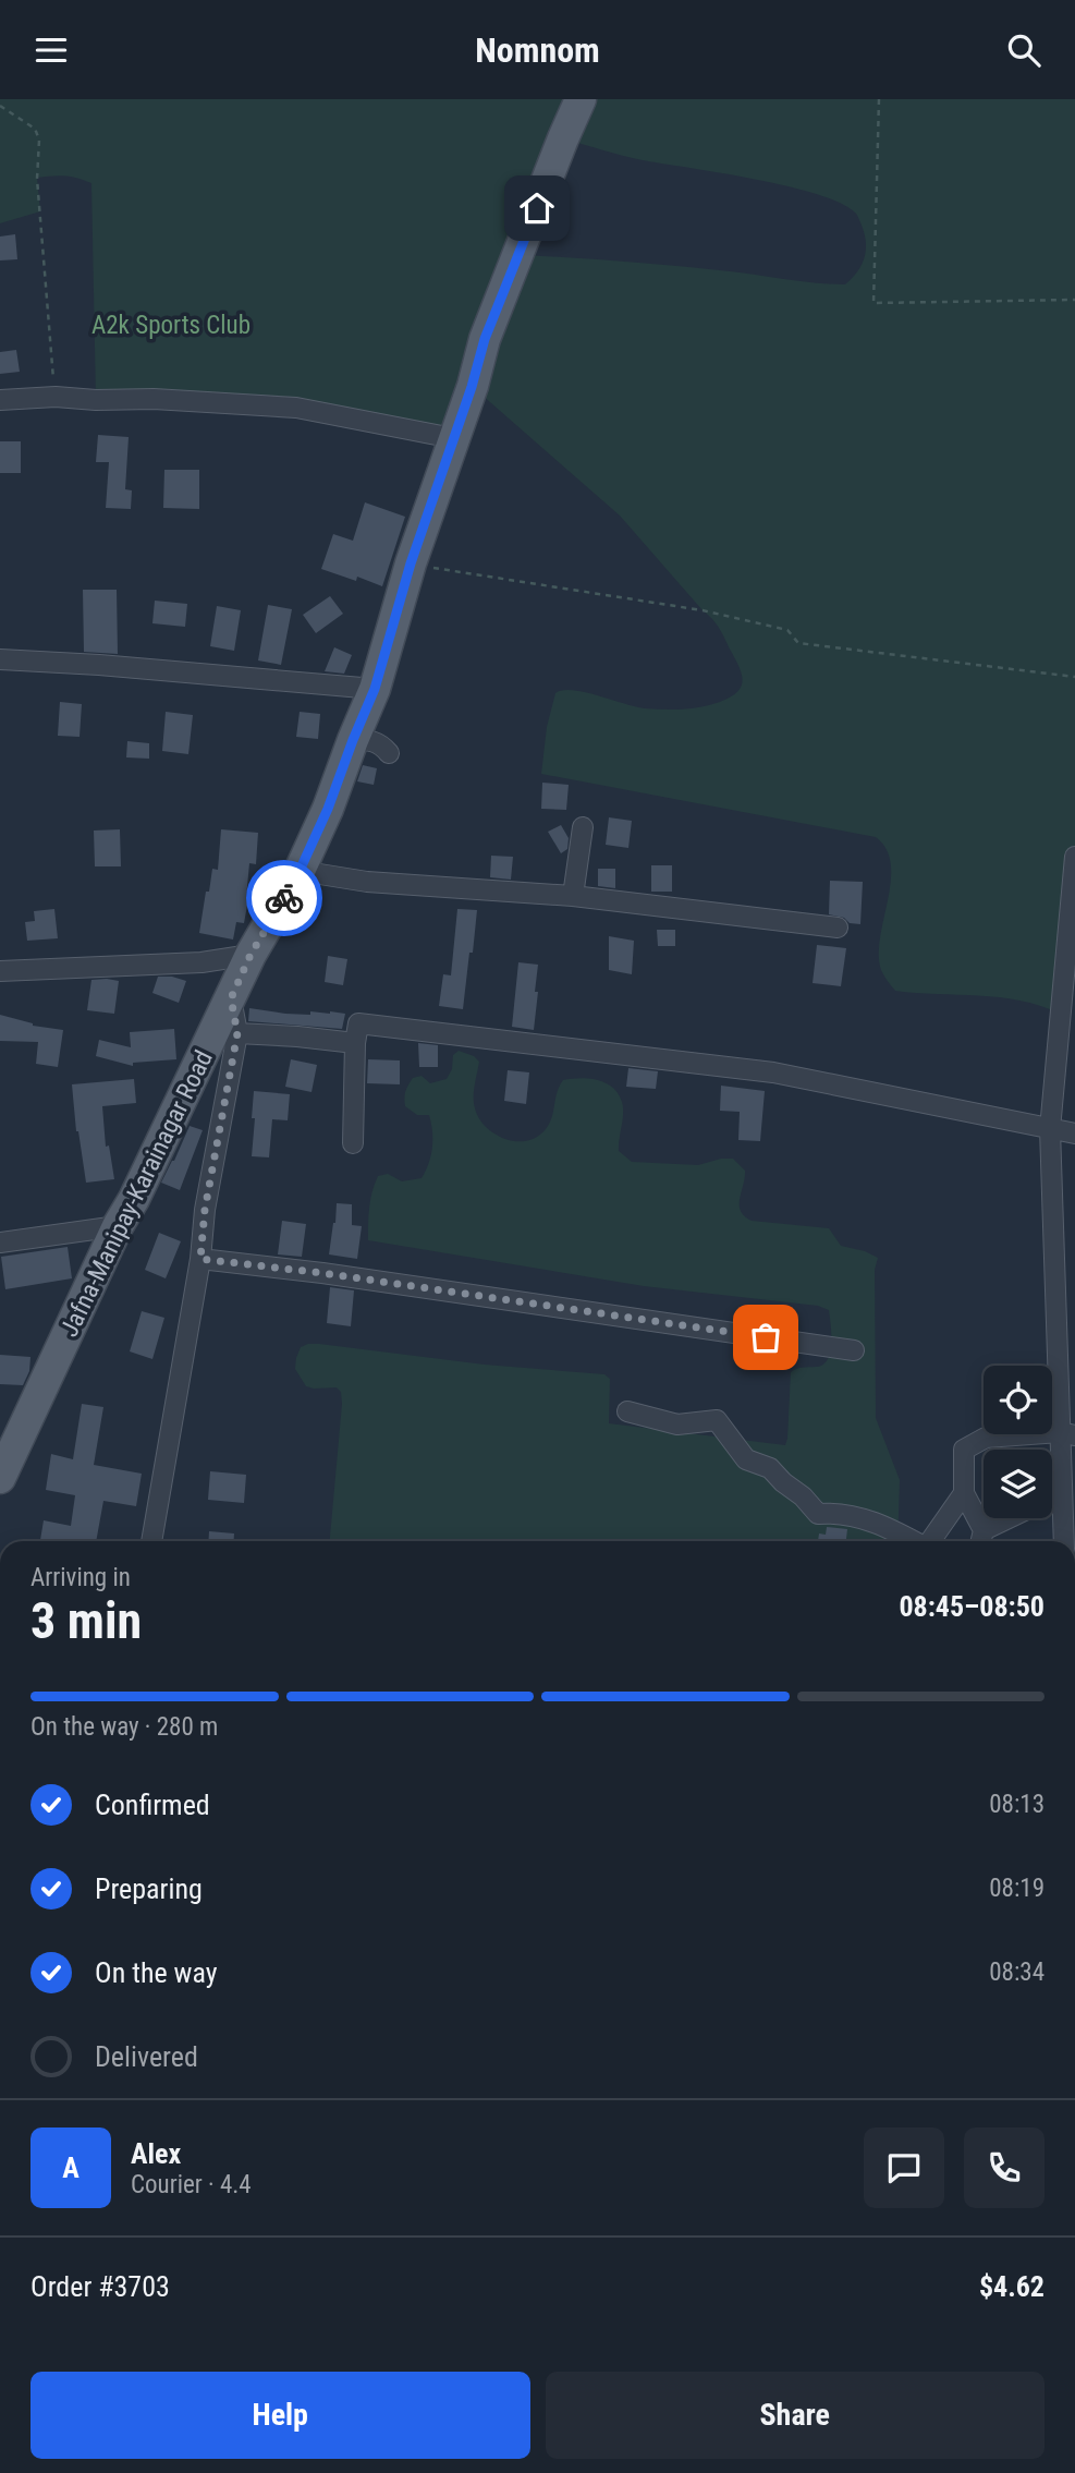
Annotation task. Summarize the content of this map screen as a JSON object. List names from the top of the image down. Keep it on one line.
{"streets":{"main road":["Jafna-Manipay-Karainagar Road"]},"parks":["A2k Sports Club"],"page":{"header":"Nomnom","heading":["3 min","Arriving in","08:45–08:50"],"panel":["Alex","Courier · 4.4","Order #3703","$4.62"],"bar":"On the way · 280 m","list":[["Confirmed","08:13"],["Preparing","08:19"],["On the way","08:34"],"Delivered"],"round":"A","buttons":["Help","Share"]}}
